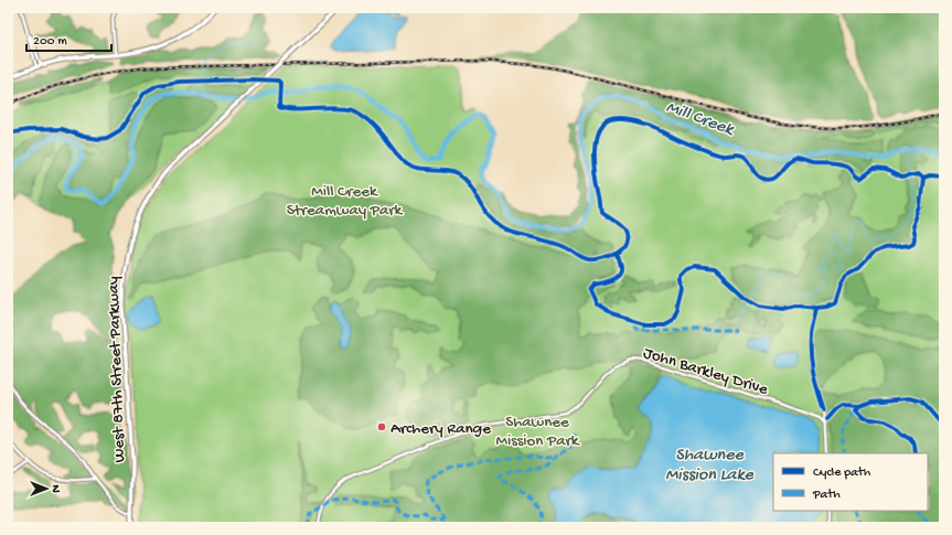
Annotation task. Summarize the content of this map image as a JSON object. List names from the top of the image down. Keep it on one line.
{"streets":{"main road":["West 87th Street Parkway"],"street":["John Barkley Drive"]},"water":["Mill Creek","Shawnee Mission Lake"],"parks":["Mill Creek Streamway Park","Shawnee Mission Park"],"places":["Archery Range"],"legend":["Cycle path","Path"],"scale_bar":"200 m","north":"right"}
